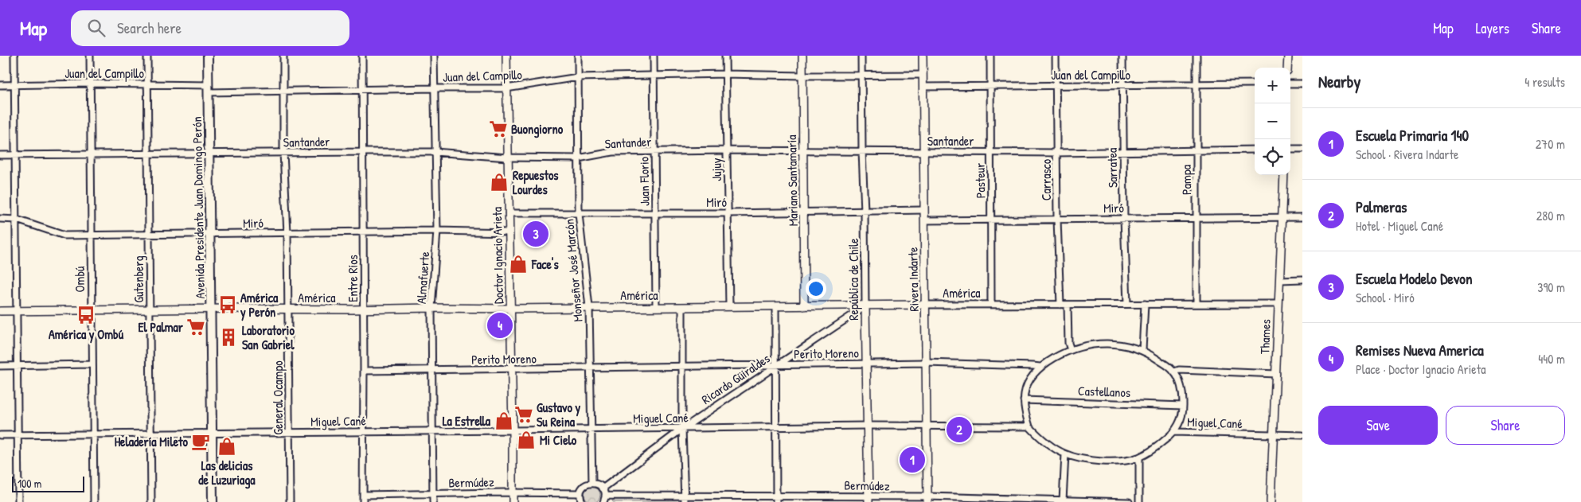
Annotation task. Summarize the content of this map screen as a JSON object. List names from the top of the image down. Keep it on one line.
{"streets":{"main road":["Avenida Presidente Juan Domingo Perón"],"street":["Juan del Campillo","Santander","Sarratea","Jujuy","Carrasco","Pampa","Mariano Santamaría","Pasteur","Juan Florio","Miró","Doctor Ignacio Arieta","Monseñor José Marcón","Almafuerte","Entre Ríos","Ombú","Gutenberg","República de Chile","Rivera Indarte","América","Thames","Perito Moreno","Ricardo Güiraldes","Castellanos","General Ocampo","Miguel Cané","Bermúdez"]},"crossings":[["Juan del Campillo","Sarratea"],["Juan del Campillo","Jujuy"],["Juan del Campillo","Carrasco"],["Juan del Campillo","Pampa"],["Juan del Campillo","Mariano Santamaría"],["Juan del Campillo","Pasteur"],["Juan del Campillo","Juan Florio"],["Juan del Campillo","Avenida Presidente Juan Domingo Perón"],["Juan del Campillo","Doctor Ignacio Arieta"],["Juan del Campillo","Monseñor José Marcón"],["Juan del Campillo","Almafuerte"],["Juan del Campillo","Entre Ríos"],["Juan del Campillo","Ombú"],["Juan del Campillo","Gutenberg"],["Juan del Campillo","República de Chile"],["Juan del Campillo","Rivera Indarte"],["Juan del Campillo","General Ocampo"],["Santander","Sarratea"],["Santander","Jujuy"],["Santander","Carrasco"],["Santander","Pampa"],["Santander","Mariano Santamaría"],["Santander","Pasteur"],["Santander","Juan Florio"],["Santander","Avenida Presidente Juan Domingo Perón"],["Santander","Doctor Ignacio Arieta"],["Santander","Monseñor José Marcón"],["Santander","Almafuerte"],["Santander","Entre Ríos"],["Santander","Ombú"],["Santander","Gutenberg"],["Santander","República de Chile"],["Santander","Rivera Indarte"],["Santander","General Ocampo"],["Sarratea","Miró"],["Sarratea","América"],["Jujuy","Miró"],["Jujuy","América"],["Carrasco","Miró"],["Carrasco","América"],["Pampa","Miró"],["Pampa","América"],["Mariano Santamaría","Miró"],["Mariano Santamaría","América"],["Pasteur","Miró"],["Pasteur","América"],["Juan Florio","Miró"],["Juan Florio","América"],["Miró","Avenida Presidente Juan Domingo Perón"],["Miró","Doctor Ignacio Arieta"],["Miró","Monseñor José Marcón"],["Miró","Almafuerte"],["Miró","Entre Ríos"],["Miró","Ombú"],["Miró","Gutenberg"],["Miró","República de Chile"],["Miró","Rivera Indarte"],["Miró","Thames"],["Miró","General Ocampo"],["Avenida Presidente Juan Domingo Perón","América"],["Avenida Presidente Juan Domingo Perón","Miguel Cané"],["Doctor Ignacio Arieta","América"],["Doctor Ignacio Arieta","Perito Moreno"],["Doctor Ignacio Arieta","Miguel Cané"],["Doctor Ignacio Arieta","Bermúdez"],["Monseñor José Marcón","América"],["Monseñor José Marcón","Perito Moreno"],["Monseñor José Marcón","Miguel Cané"],["Almafuerte","América"],["Almafuerte","Perito Moreno"],["Almafuerte","Miguel Cané"],["Almafuerte","Bermúdez"],["Entre Ríos","América"],["Entre Ríos","Perito Moreno"],["Entre Ríos","Miguel Cané"],["Entre Ríos","Bermúdez"],["Ombú","América"],["Ombú","Miguel Cané"],["Gutenberg","América"],["Gutenberg","Miguel Cané"],["República de Chile","América"],["República de Chile","Perito Moreno"],["República de Chile","Ricardo Güiraldes"],["República de Chile","Miguel Cané"],["República de Chile","Bermúdez"],["Rivera Indarte","América"],["Rivera Indarte","Perito Moreno"],["Rivera Indarte","Miguel Cané"],["Rivera Indarte","Bermúdez"],["América","Thames"],["América","Ricardo Güiraldes"],["América","General Ocampo"],["Thames","Miguel Cané"],["Perito Moreno","Ricardo Güiraldes"],["Ricardo Güiraldes","Miguel Cané"],["General Ocampo","Miguel Cané"]],"places":{"supermarket":["Buongiorno","El Palmar","Gustavo y Su Reina"],"shop":["Repuestos Lourdes","Face's","La Estrella","Mi Cielo","Las delicias de Luzuriaga"],"bus stop":["América y Perón","América y Ombú"],"building":["Laboratorio San Gabriel"],"cafe":["Heladería Mileto"]},"scale_bar":"100 m","page":{"header":"Map","search":"Search here","nav":["Map","Layers","Share"],"heading":["Nearby","4 results"],"map_buttons":["+","−"],"list":[{"mark":"1","name":"Escuela Primaria 140","note":"School · Rivera Indarte","value":"270 m"},{"mark":"2","name":"Palmeras","note":"Hotel · Miguel Cané","value":"280 m"},{"mark":"3","name":"Escuela Modelo Devon","note":"School · Miró","value":"390 m"},{"mark":"4","name":"Remises Nueva America","note":"Place · Doctor Ignacio Arieta","value":"440 m"}],"pins":["3","4","2","1"],"buttons":["Save","Share"],"scale":"100 m"}}
